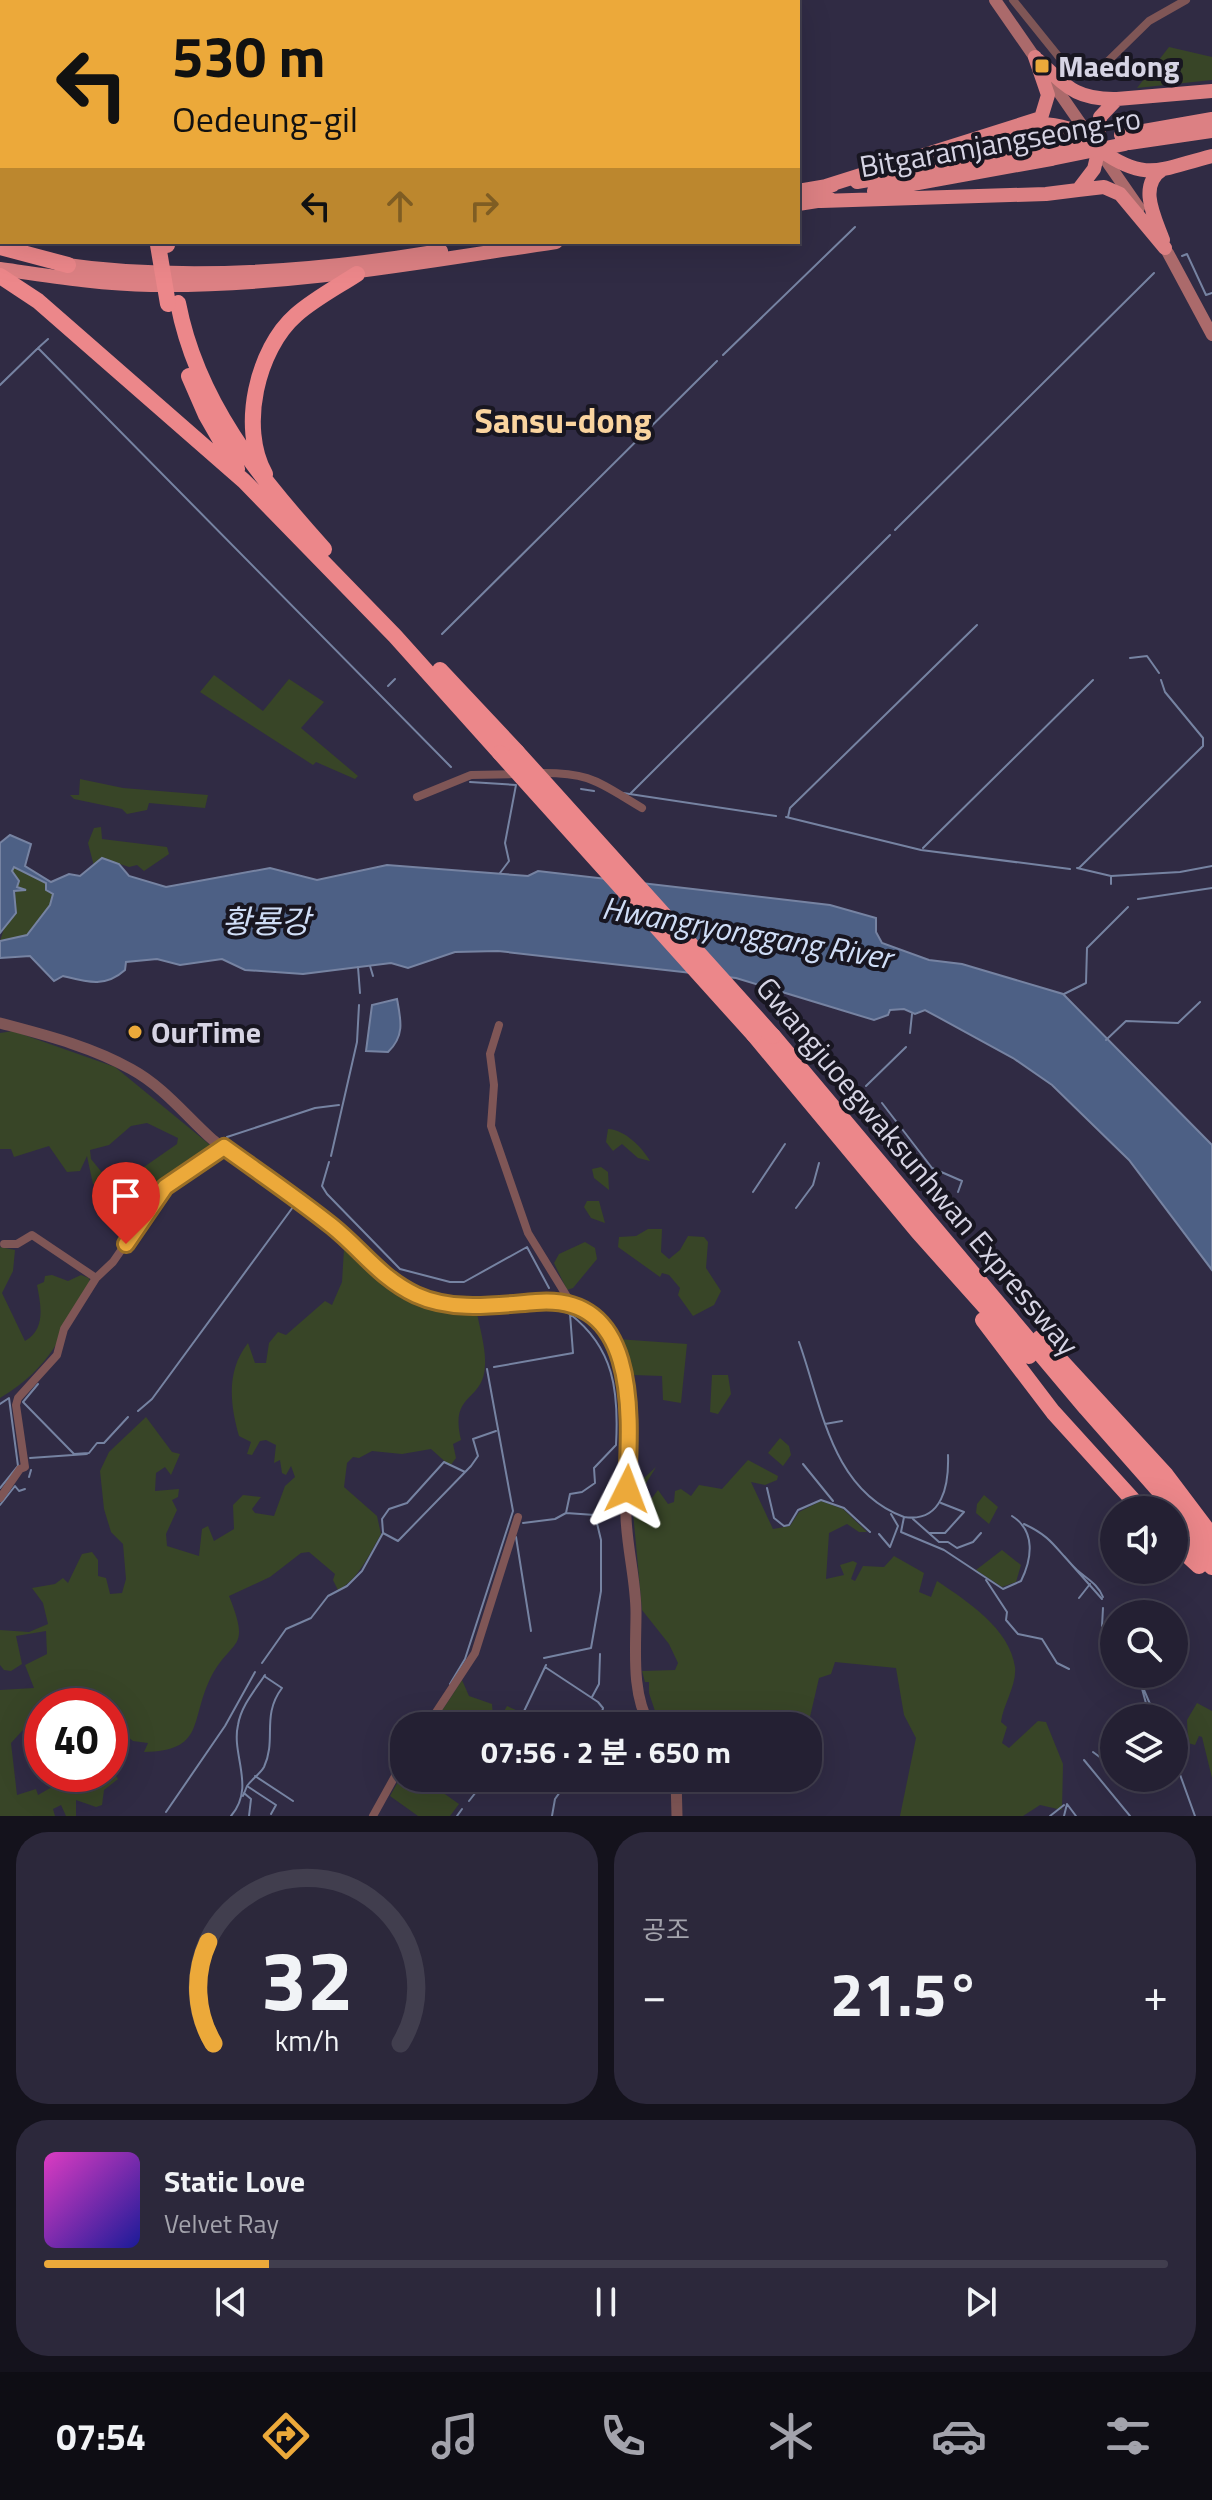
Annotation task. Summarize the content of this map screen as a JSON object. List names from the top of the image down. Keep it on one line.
{"streets":{"highway":["Bitgaramjangseong-ro","Gwangjuoegwaksunhwan Expressway"]},"districts":["Sansu-dong"],"water":["황룡강","Hwangryonggang River"],"places":{"transit":["Maedong"],"other":["OurTime"]},"page":{"turn":["530 m","Oedeung-gil"],"limit":"40","trip":"07:56 · 2 분 · 650 m","tile":"공조","heat":["−","21.5°","+"],"song":["Static Love","Velvet Ray"],"tabs":"07:54","gauge":["32","km/h"]}}
